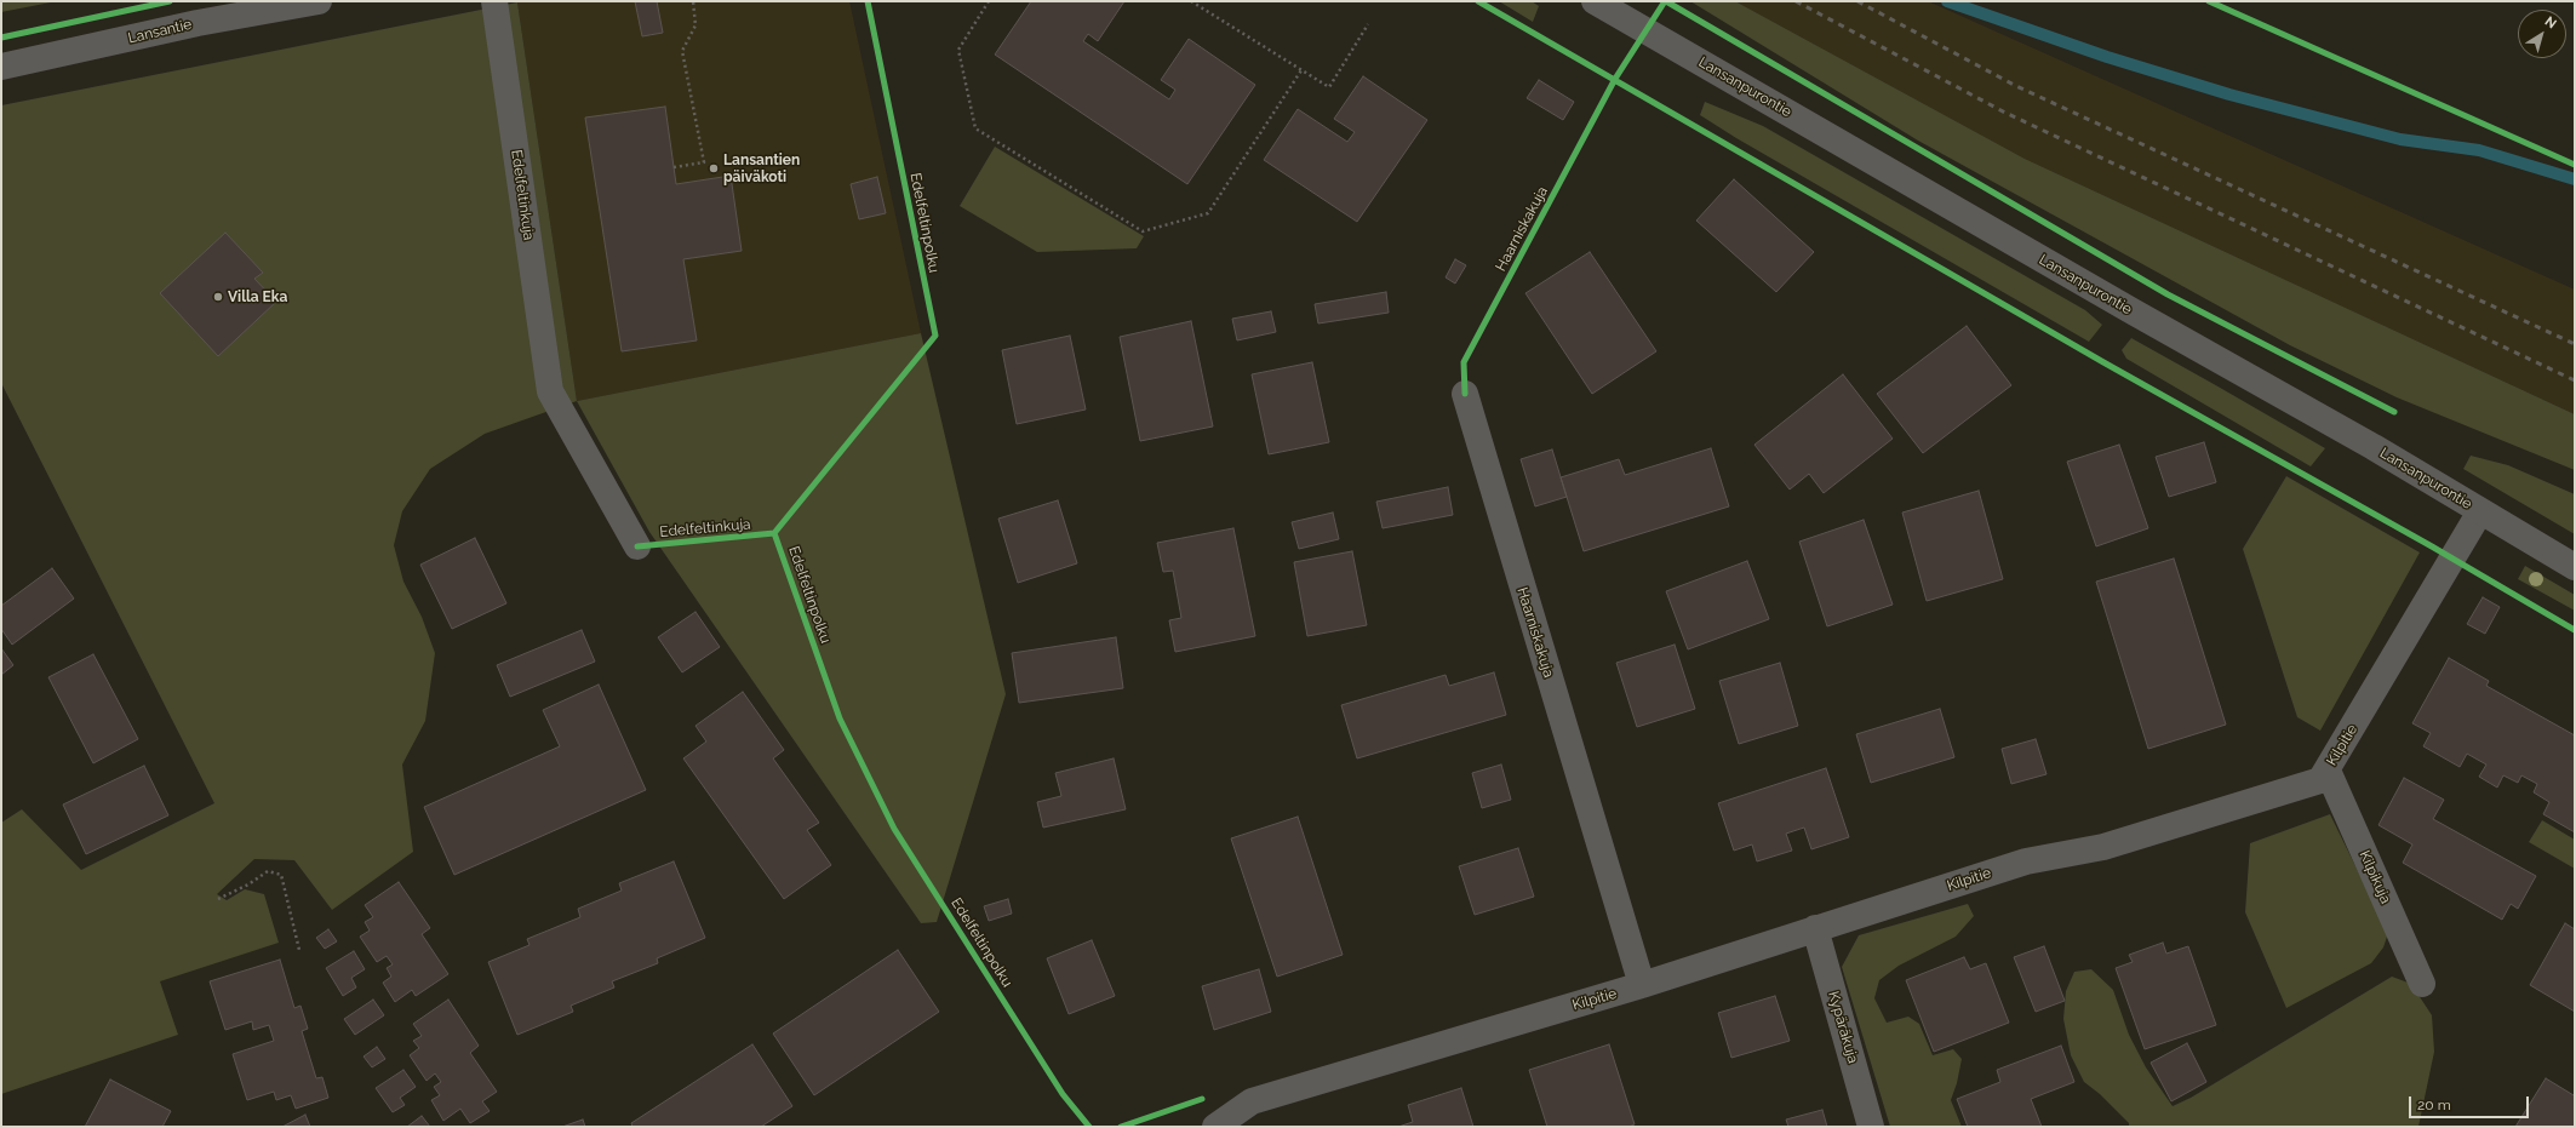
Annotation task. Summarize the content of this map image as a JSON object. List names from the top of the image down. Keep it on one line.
{"streets":{"street":["Lansantie","Lansanpurontie","Edelfeltinkuja","Haarniskakuja","Kilpitie","Kilpikuja","Kypäräkuja"],"cycle path":["Edelfeltinpolku"]},"crossings":[["Lansanpurontie","Kilpitie"],["Haarniskakuja","Kilpitie"],["Kilpitie","Kilpikuja"],["Kilpitie","Kypäräkuja"]],"places":["Lansantien päiväkoti","Villa Eka"],"scale_bar":"20 m","north":"top right"}
